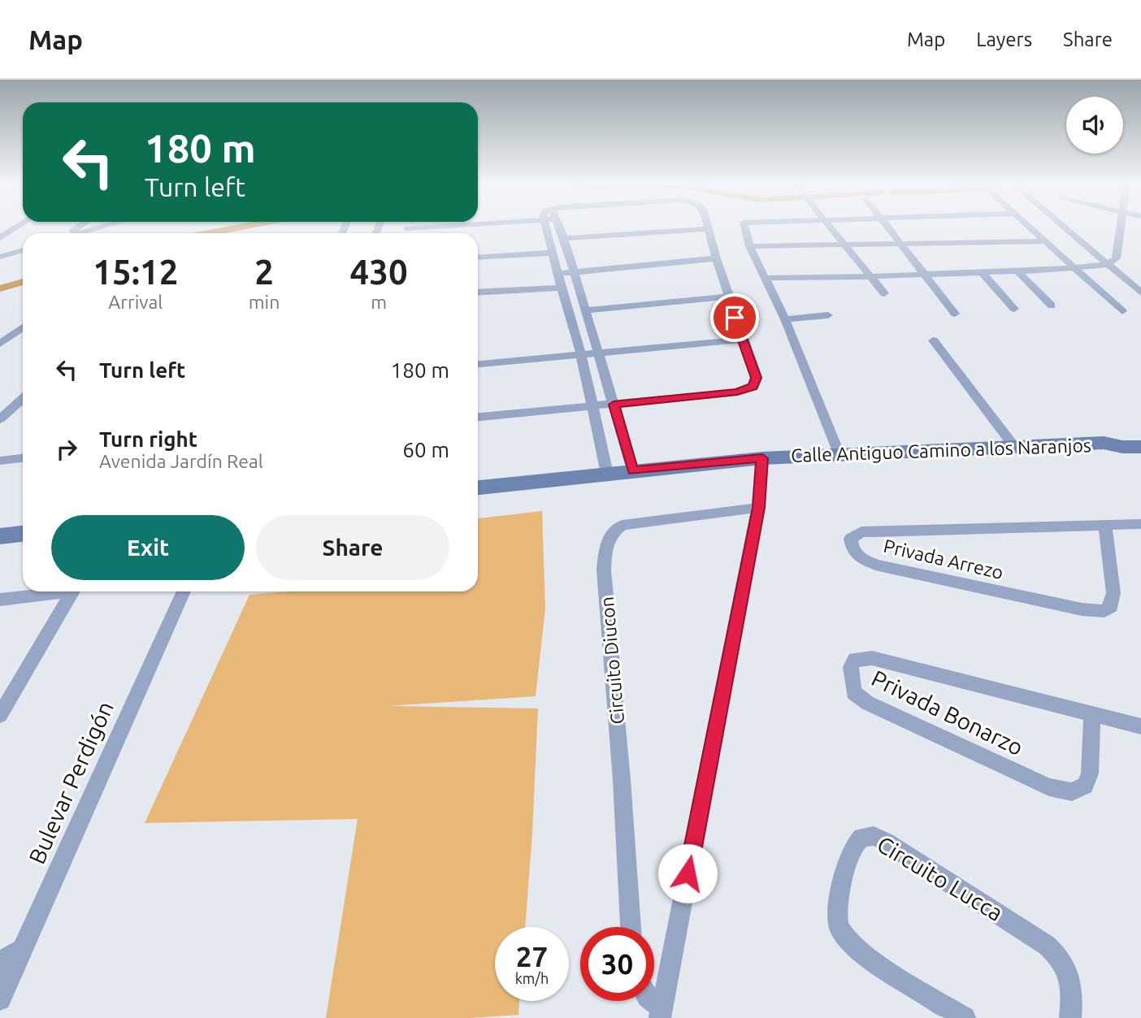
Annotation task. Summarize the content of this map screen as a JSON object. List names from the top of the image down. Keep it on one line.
{"streets":{"street":["Calle Antiguo Camino a los Naranjos","Privada Arrezo","Circuito Diucon","Privada Bonarzo","Bulevar Perdigón","Circuito Lucca"]},"page":{"header":"Map","nav":["Map","Layers","Share"],"turn":["180 m","Turn left"],"eta":["15:12","Arrival","2","min","430","m"],"list":[{"name":"Turn left","value":"180 m"},{"name":"Turn right","note":"Avenida Jardín Real","value":"60 m"}],"buttons":["Exit","Share"],"speed":"27 km/h","limit":"30"}}
